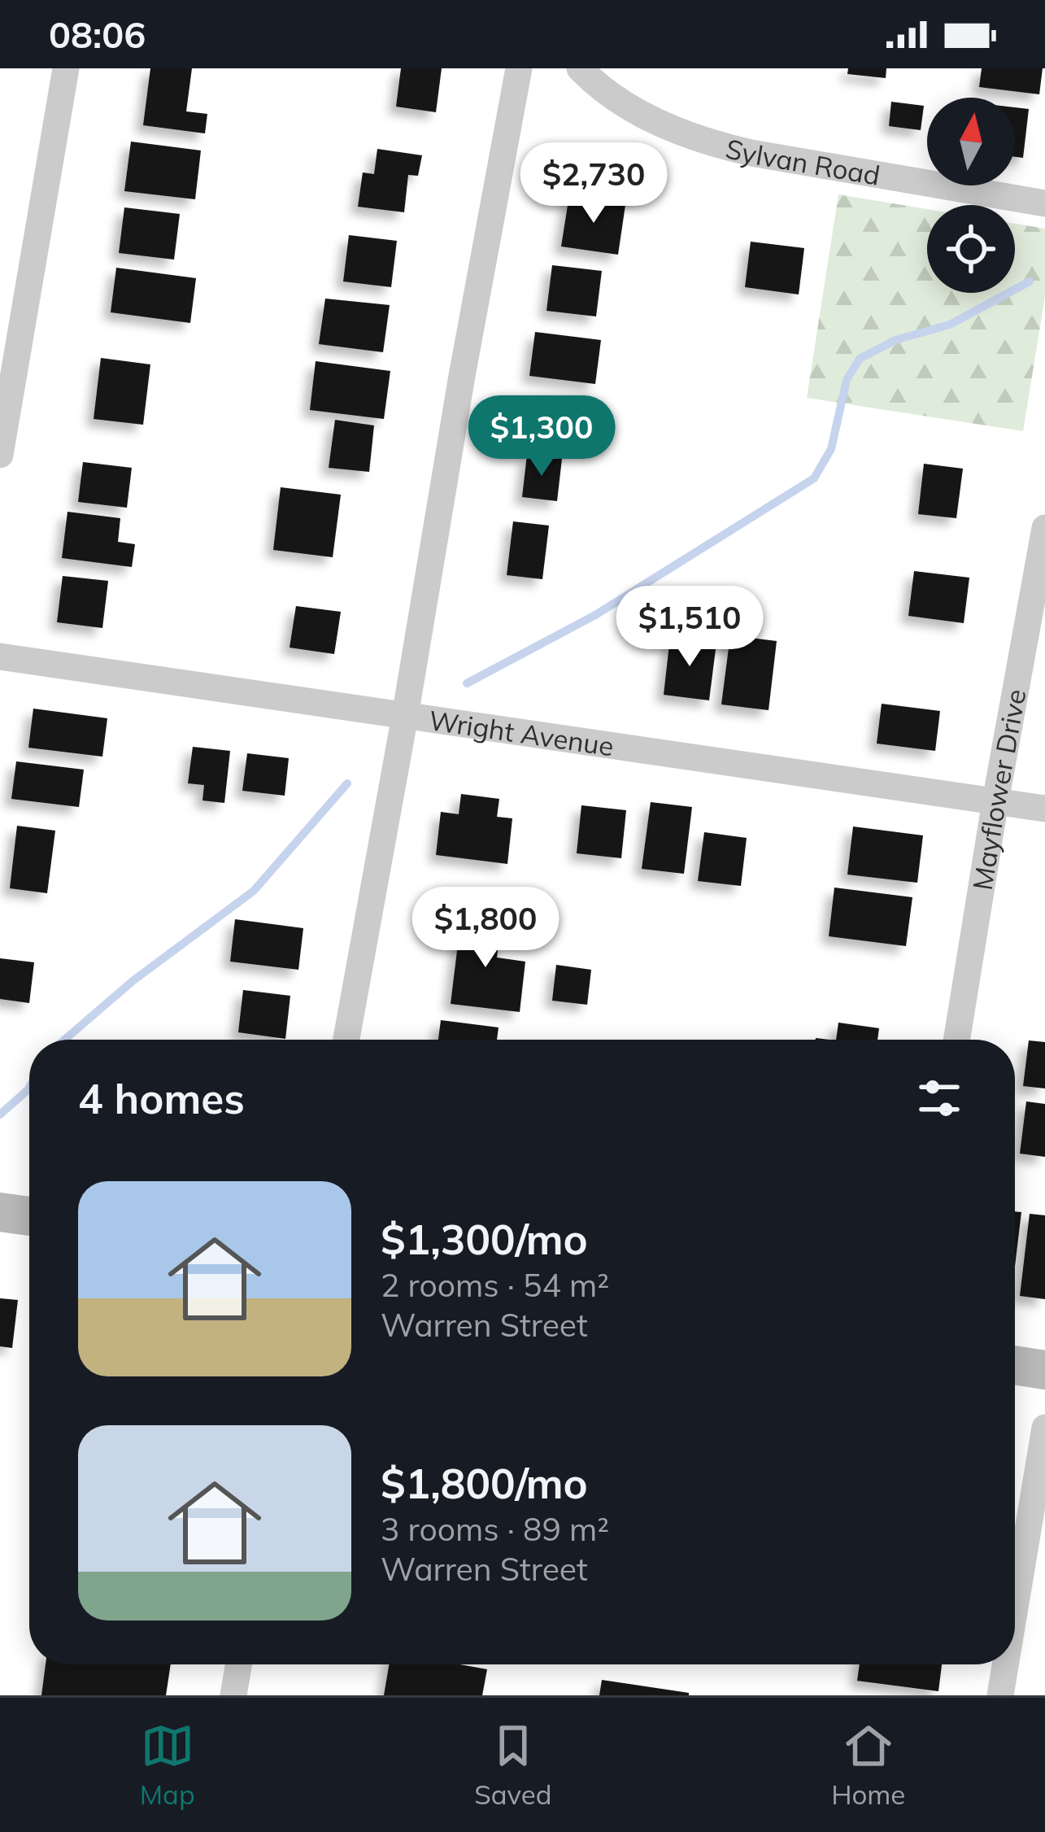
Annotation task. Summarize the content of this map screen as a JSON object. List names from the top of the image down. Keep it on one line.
{"streets":{"street":["Sylvan Road","Wright Avenue","Mayflower Drive"]},"crossings":[["Wright Avenue","Mayflower Drive"]],"north":"top","page":{"status":"08:06","price":["$2,730","$1,300","$1,510","$1,800"],"heading":"4 homes","list":[{"name":"$1,300/mo","note":"2 rooms · 54 m² · Warren Street"},{"name":"$1,800/mo","note":"3 rooms · 89 m² · Warren Street"}],"tabs":["Map","Saved","Home"]}}
